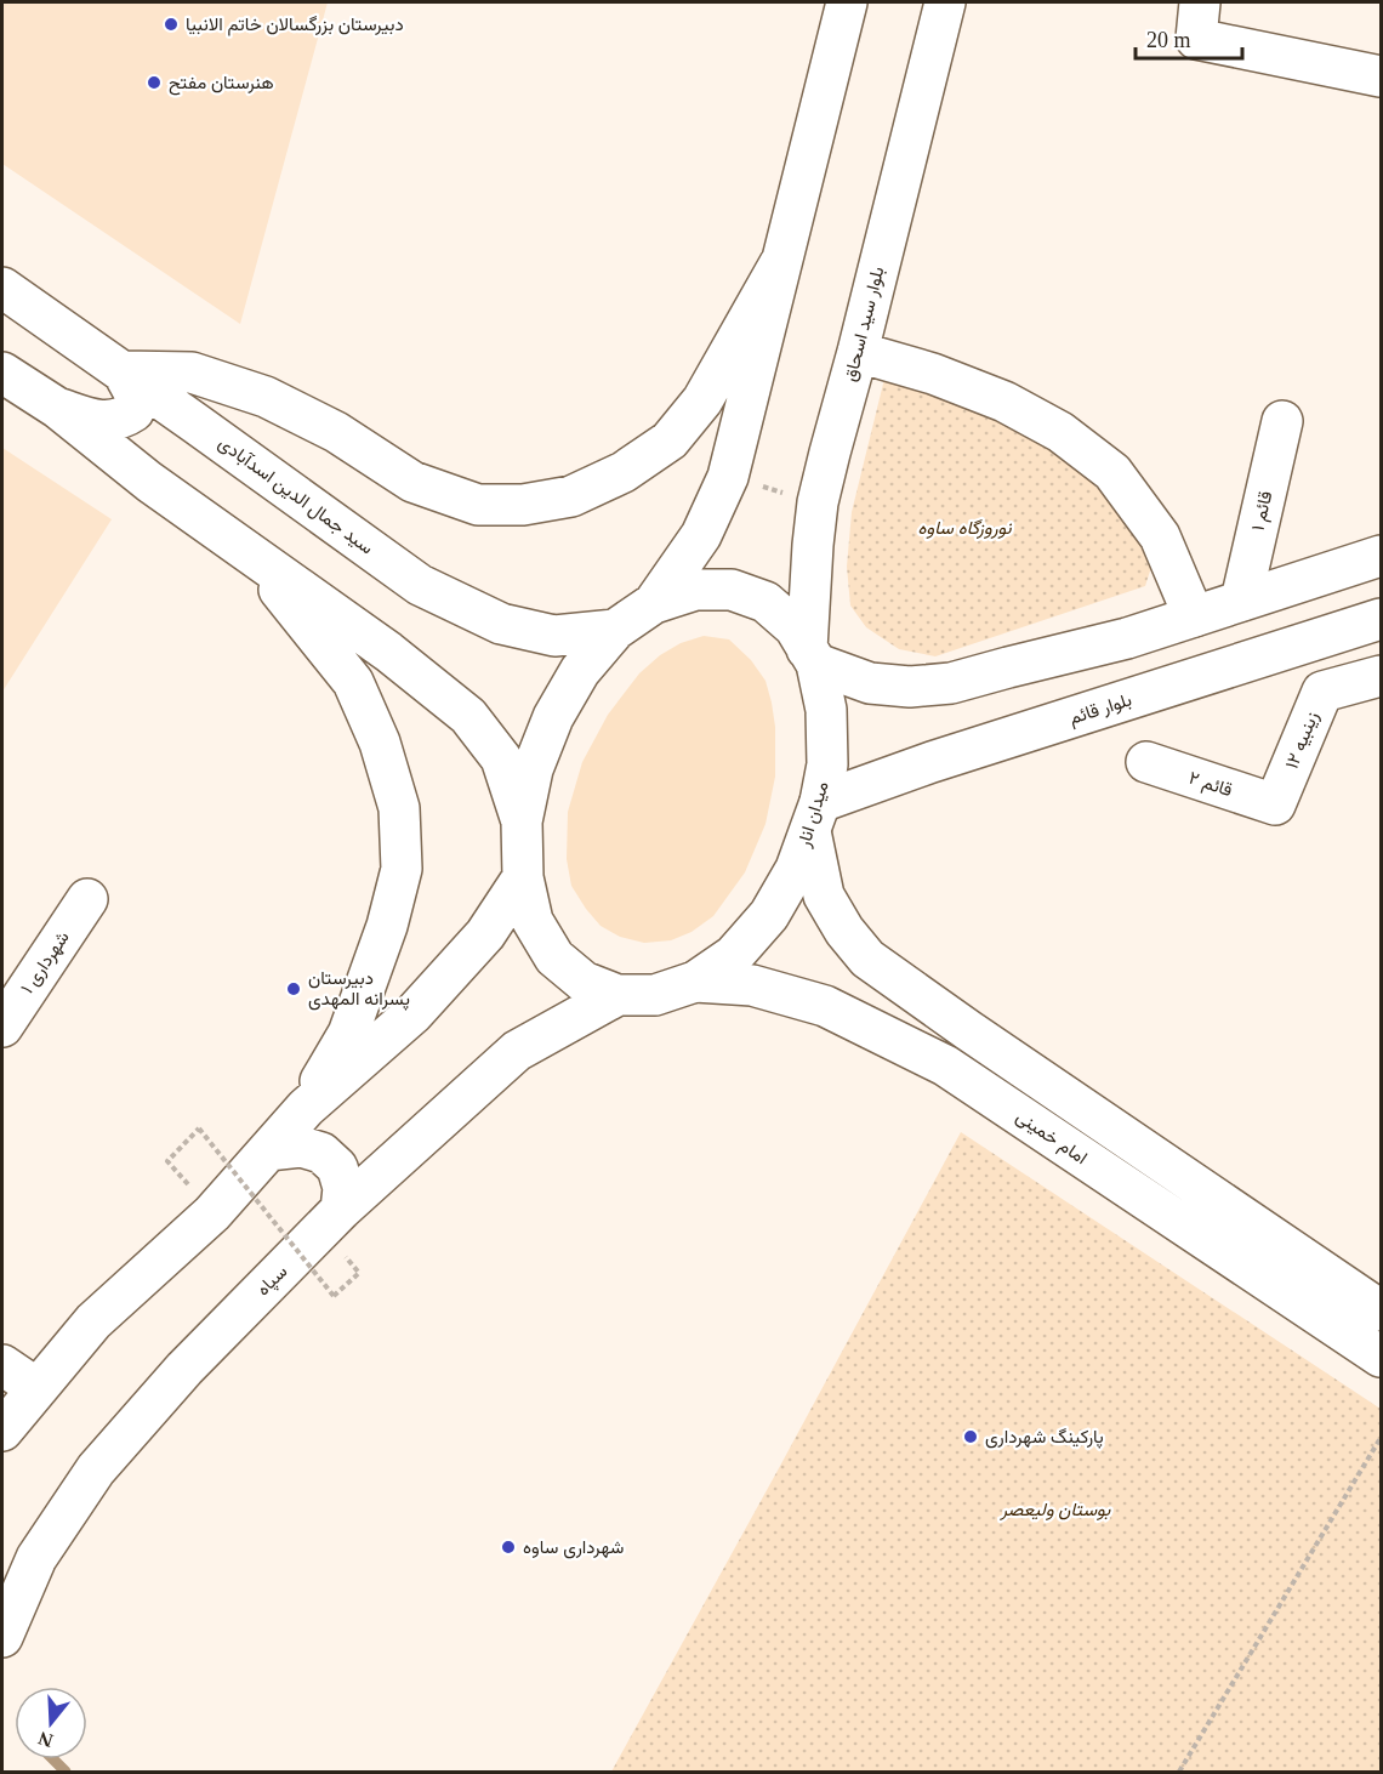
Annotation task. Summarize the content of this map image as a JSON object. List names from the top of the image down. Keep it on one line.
{"streets":{"main road":["بلوار سید اسحاق","سید جمال الدین اسدآبادی","قائم ۱","بلوار قائم","زینبیه ۱۲","قائم ۲","میدان انار","شهرداری ۱","امام خمینی","سپاه"]},"crossings":[["بلوار سید اسحاق","میدان انار"],["سید جمال الدین اسدآبادی","میدان انار"],["بلوار قائم","میدان انار"],["زینبیه ۱۲","قائم ۲"],["میدان انار","امام خمینی"],["میدان انار","سپاه"]],"parks":["نوروزگاه ساوه","بوستان ولیعصر"],"places":["دبیرستان بزرگسالان خاتم الانبیا","هنرستان مفتح","دبیرستان پسرانه المهدی","پارکینگ شهرداری","شهرداری ساوه"],"scale_bar":"20 m","north":"bottom"}
